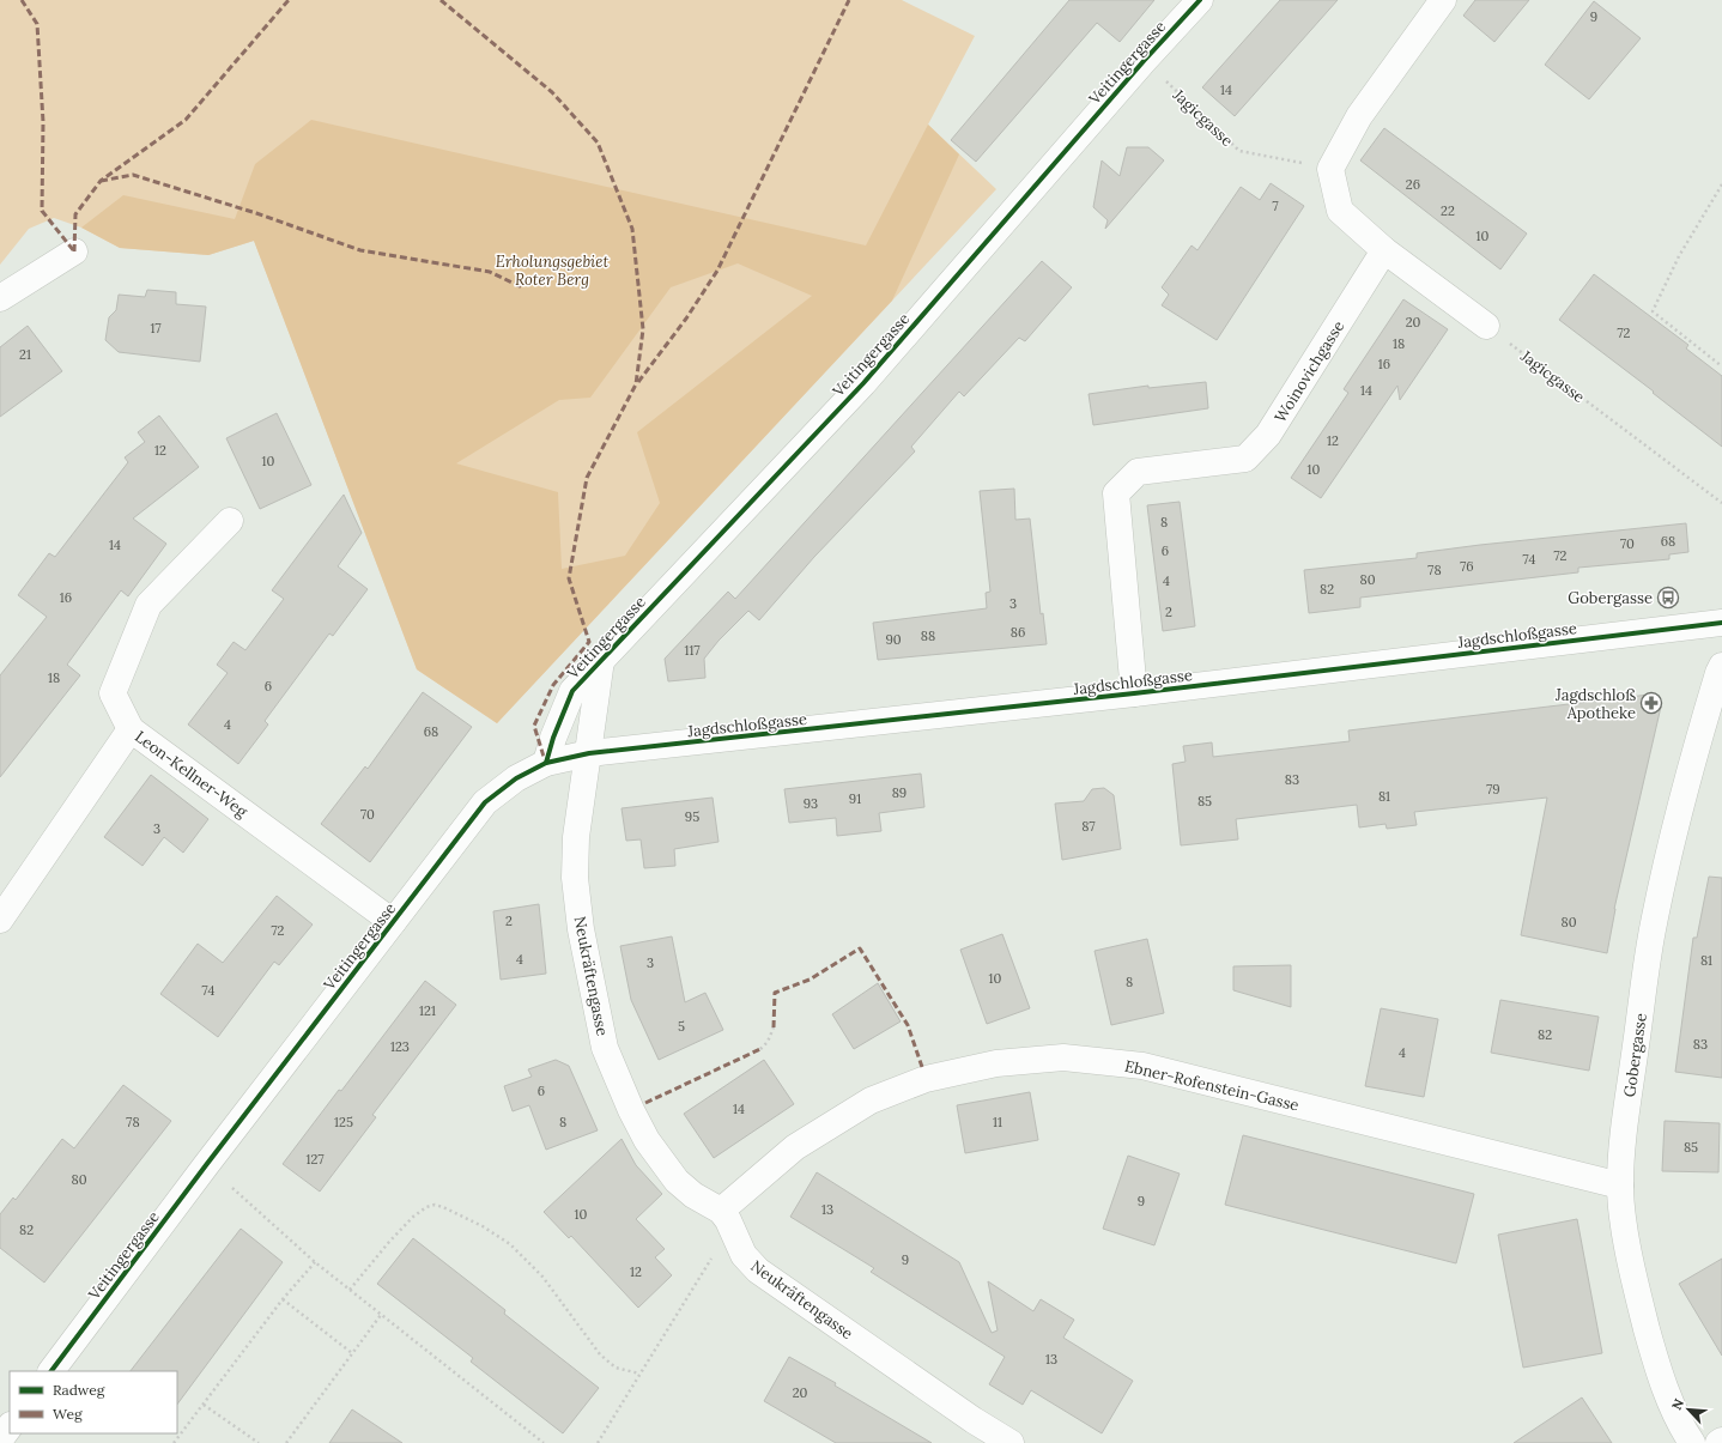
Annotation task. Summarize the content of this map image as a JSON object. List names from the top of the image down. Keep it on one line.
{"streets":{"street":["Veitingergasse","Woinovichgasse","Jagdschloßgasse","Leon-Kellner-Weg","Neukräftengasse","Gobergasse","Ebner-Rofenstein-Gasse"],"path":["Jagicgasse"]},"crossings":[["Veitingergasse","Jagdschloßgasse"],["Veitingergasse","Leon-Kellner-Weg"],["Veitingergasse","Neukräftengasse"],["Woinovichgasse","Jagdschloßgasse"],["Jagdschloßgasse","Neukräftengasse"],["Neukräftengasse","Ebner-Rofenstein-Gasse"],["Gobergasse","Ebner-Rofenstein-Gasse"]],"parks":["Erholungsgebiet Roter Berg"],"places":{"bus stop":["Gobergasse"],"pharmacy":["Jagdschloß Apotheke"]},"house_numbers":["9","14","26","7","22","10","20","17","72","18","21","16","14","12","12","10","10","8","68","70","14","6","72","74","76","78","80","4","82","16","3","2","86","88","90","117","18","6","4","68","83","79","89","81","91","85","93","70","95","87","3","2","80","72","4","81","3","10","8","74","121","5","82","83","123","4","6","14","78","125","8","11","85","127","80","9","13","10","82","9","12","13","20"],"legend":["Radweg","Weg"],"north":"top left"}
